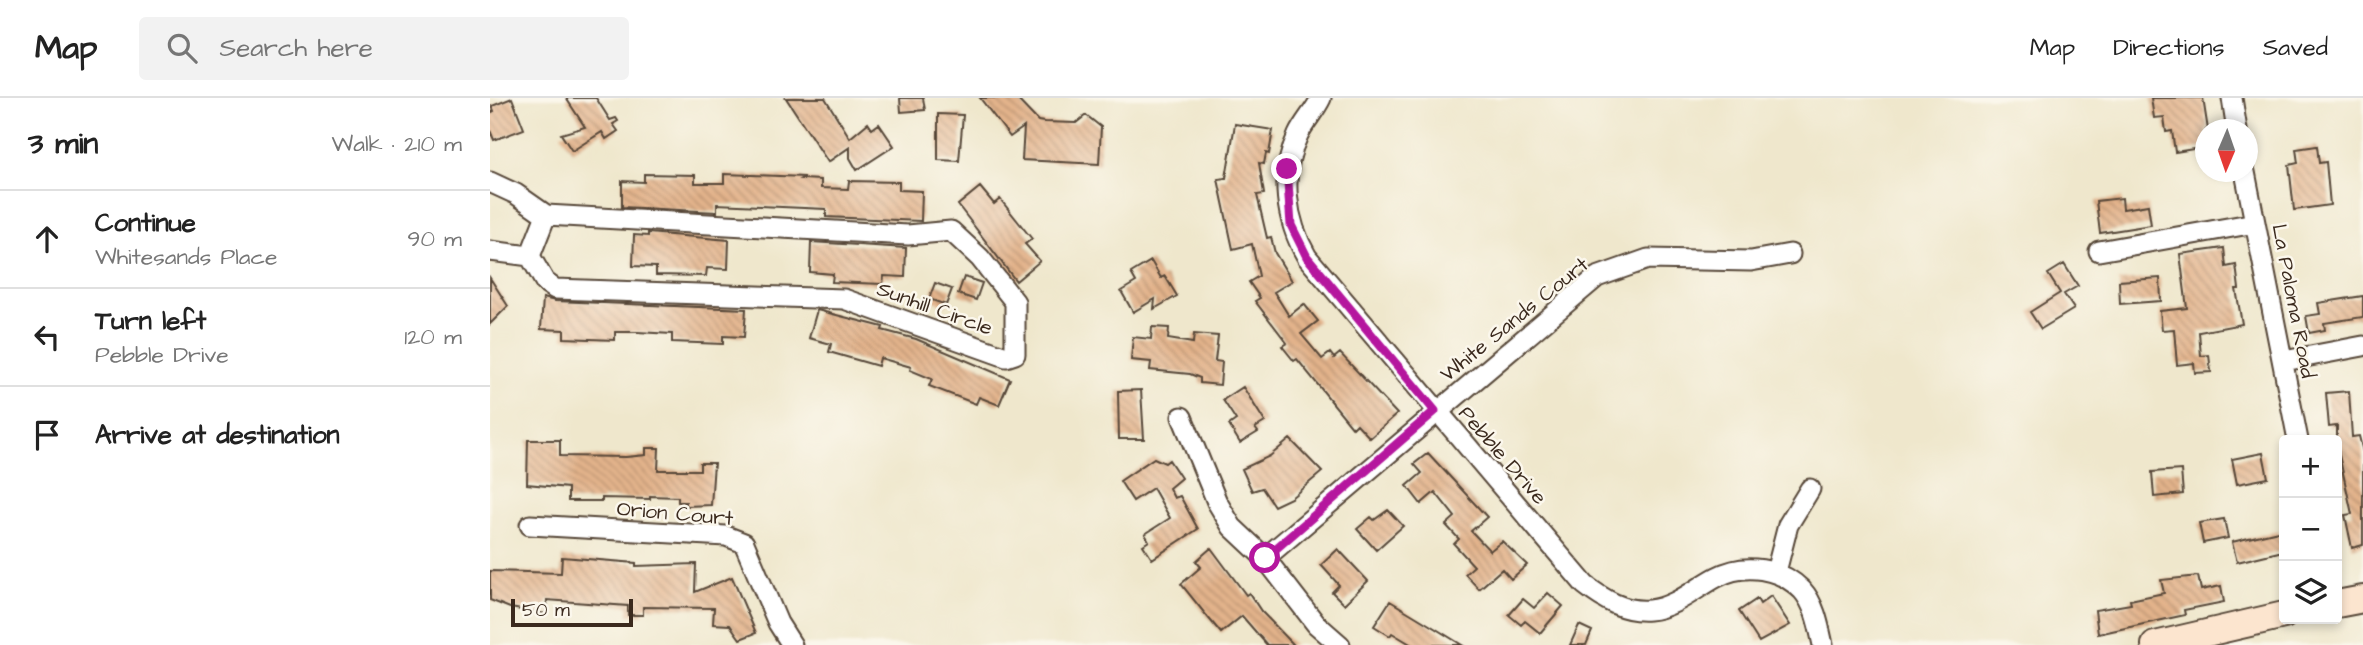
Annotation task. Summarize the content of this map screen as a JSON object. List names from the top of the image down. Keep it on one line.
{"streets":{"street":["La Paloma Road","Sunhill Circle","White Sands Court","Pebble Drive","Orion Court"]},"crossings":[["White Sands Court","Pebble Drive"]],"scale_bar":"50 m","north":"bottom","page":{"header":"Map","search":"Search here","nav":["Map","Directions","Saved"],"heading":["3 min","Walk · 210 m"],"list":[["Continue","Whitesands Place","90 m"],["Turn left","Pebble Drive","120 m"],"Arrive at destination"],"map_buttons":["+","−"],"scale":"50 m"}}
